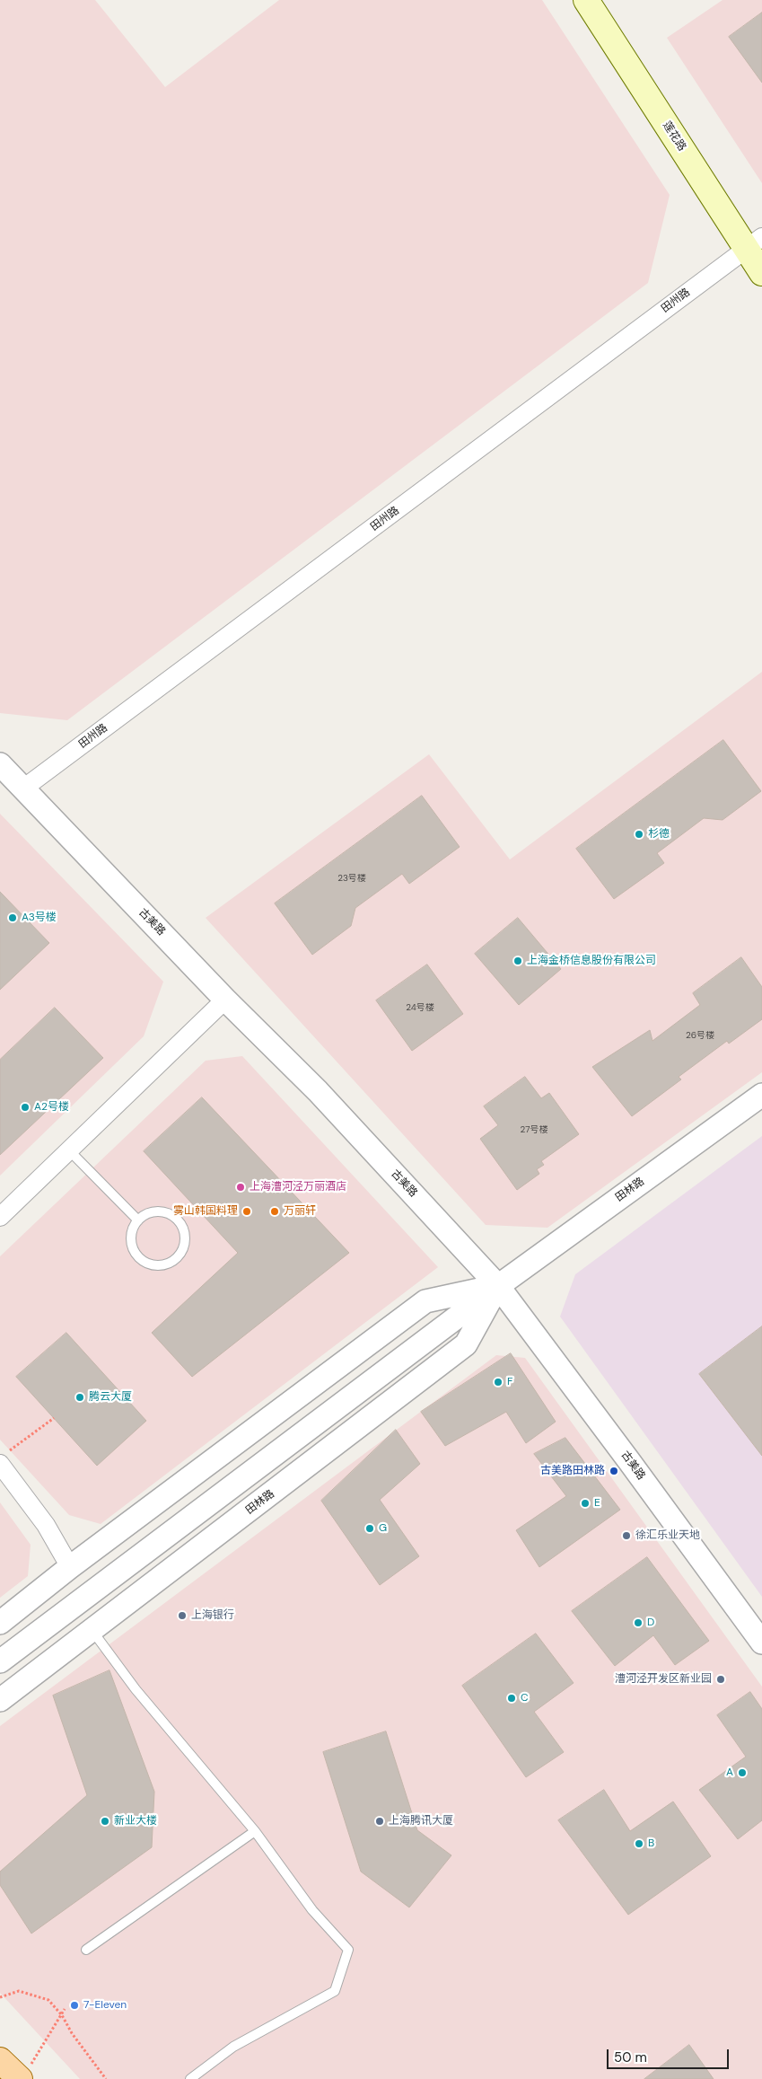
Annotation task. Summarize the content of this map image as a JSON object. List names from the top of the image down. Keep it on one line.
{"streets":{"main road":["莲花路"],"street":["田州路","古美路","田林路"]},"crossings":[["莲花路","田州路"],["田州路","古美路"],["古美路","田林路"]],"places":["杉德","A3号楼","上海金桥信息股份有限公司","A2号楼","上海漕河泾万丽酒店","雾山韩国料理","万丽轩","F","腾云大厦","古美路田林路","E","G","徐汇乐业天地","上海银行","D","漕河泾开发区新业园","C","A","新业大楼","上海腾讯大厦","B","7-Eleven"],"house_numbers":["23号楼","24号楼","26号楼","27号楼"],"scale_bar":"50 m"}
